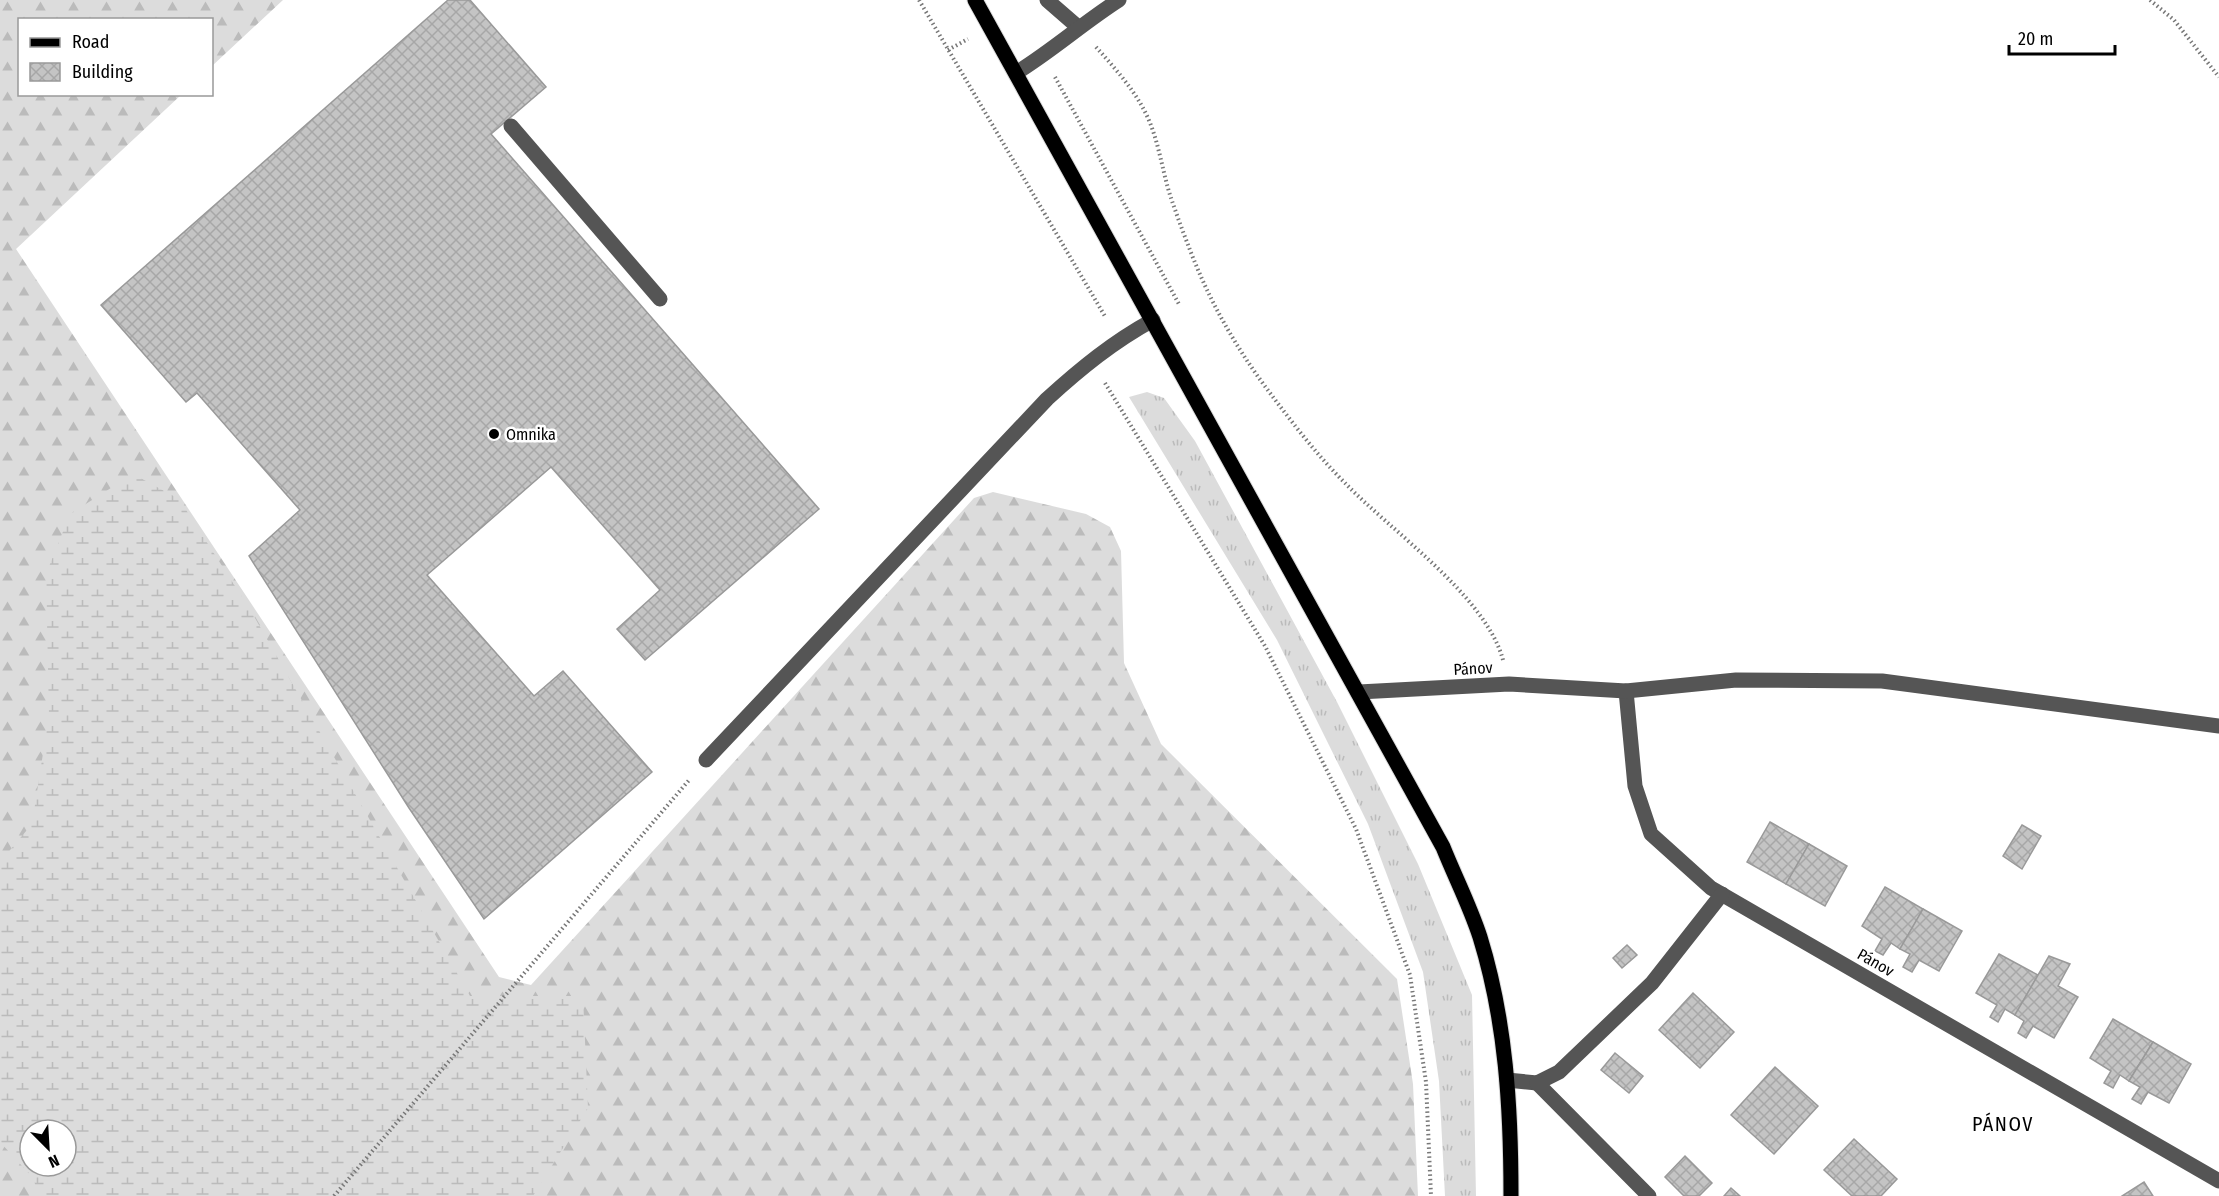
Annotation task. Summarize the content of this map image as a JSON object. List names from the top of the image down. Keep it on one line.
{"streets":{"street":["Pánov"]},"districts":["PÁNOV"],"places":["Omnika"],"legend":["Road","Building"],"scale_bar":"20 m","north":"bottom right"}
